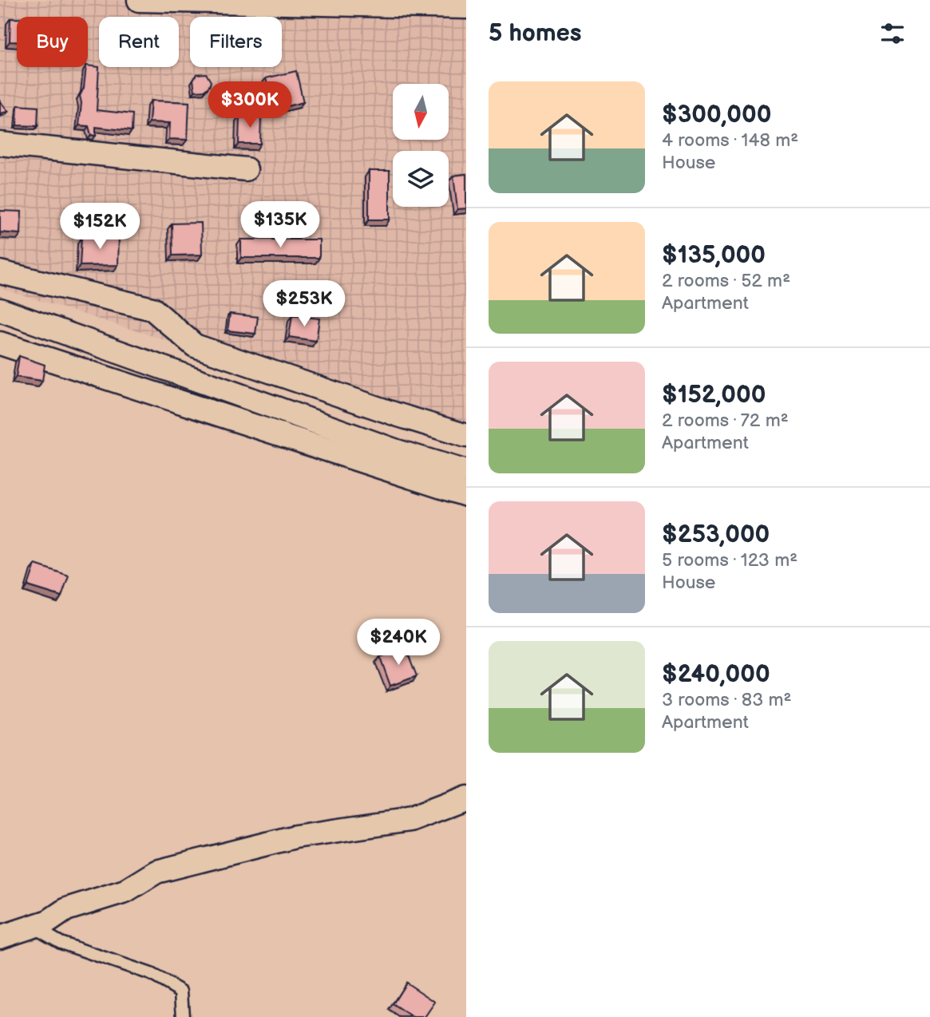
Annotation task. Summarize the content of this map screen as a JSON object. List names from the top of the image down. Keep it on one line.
{"north":"bottom","page":{"heading":"5 homes","chip":["Buy","Rent","Filters"],"list":[{"name":"$300,000","note":"4 rooms · 148 m² · House"},{"name":"$135,000","note":"2 rooms · 52 m² · Apartment"},{"name":"$152,000","note":"2 rooms · 72 m² · Apartment"},{"name":"$253,000","note":"5 rooms · 123 m² · House"},{"name":"$240,000","note":"3 rooms · 83 m² · Apartment"}],"price":["$300K","$135K","$152K","$253K","$240K"]}}
